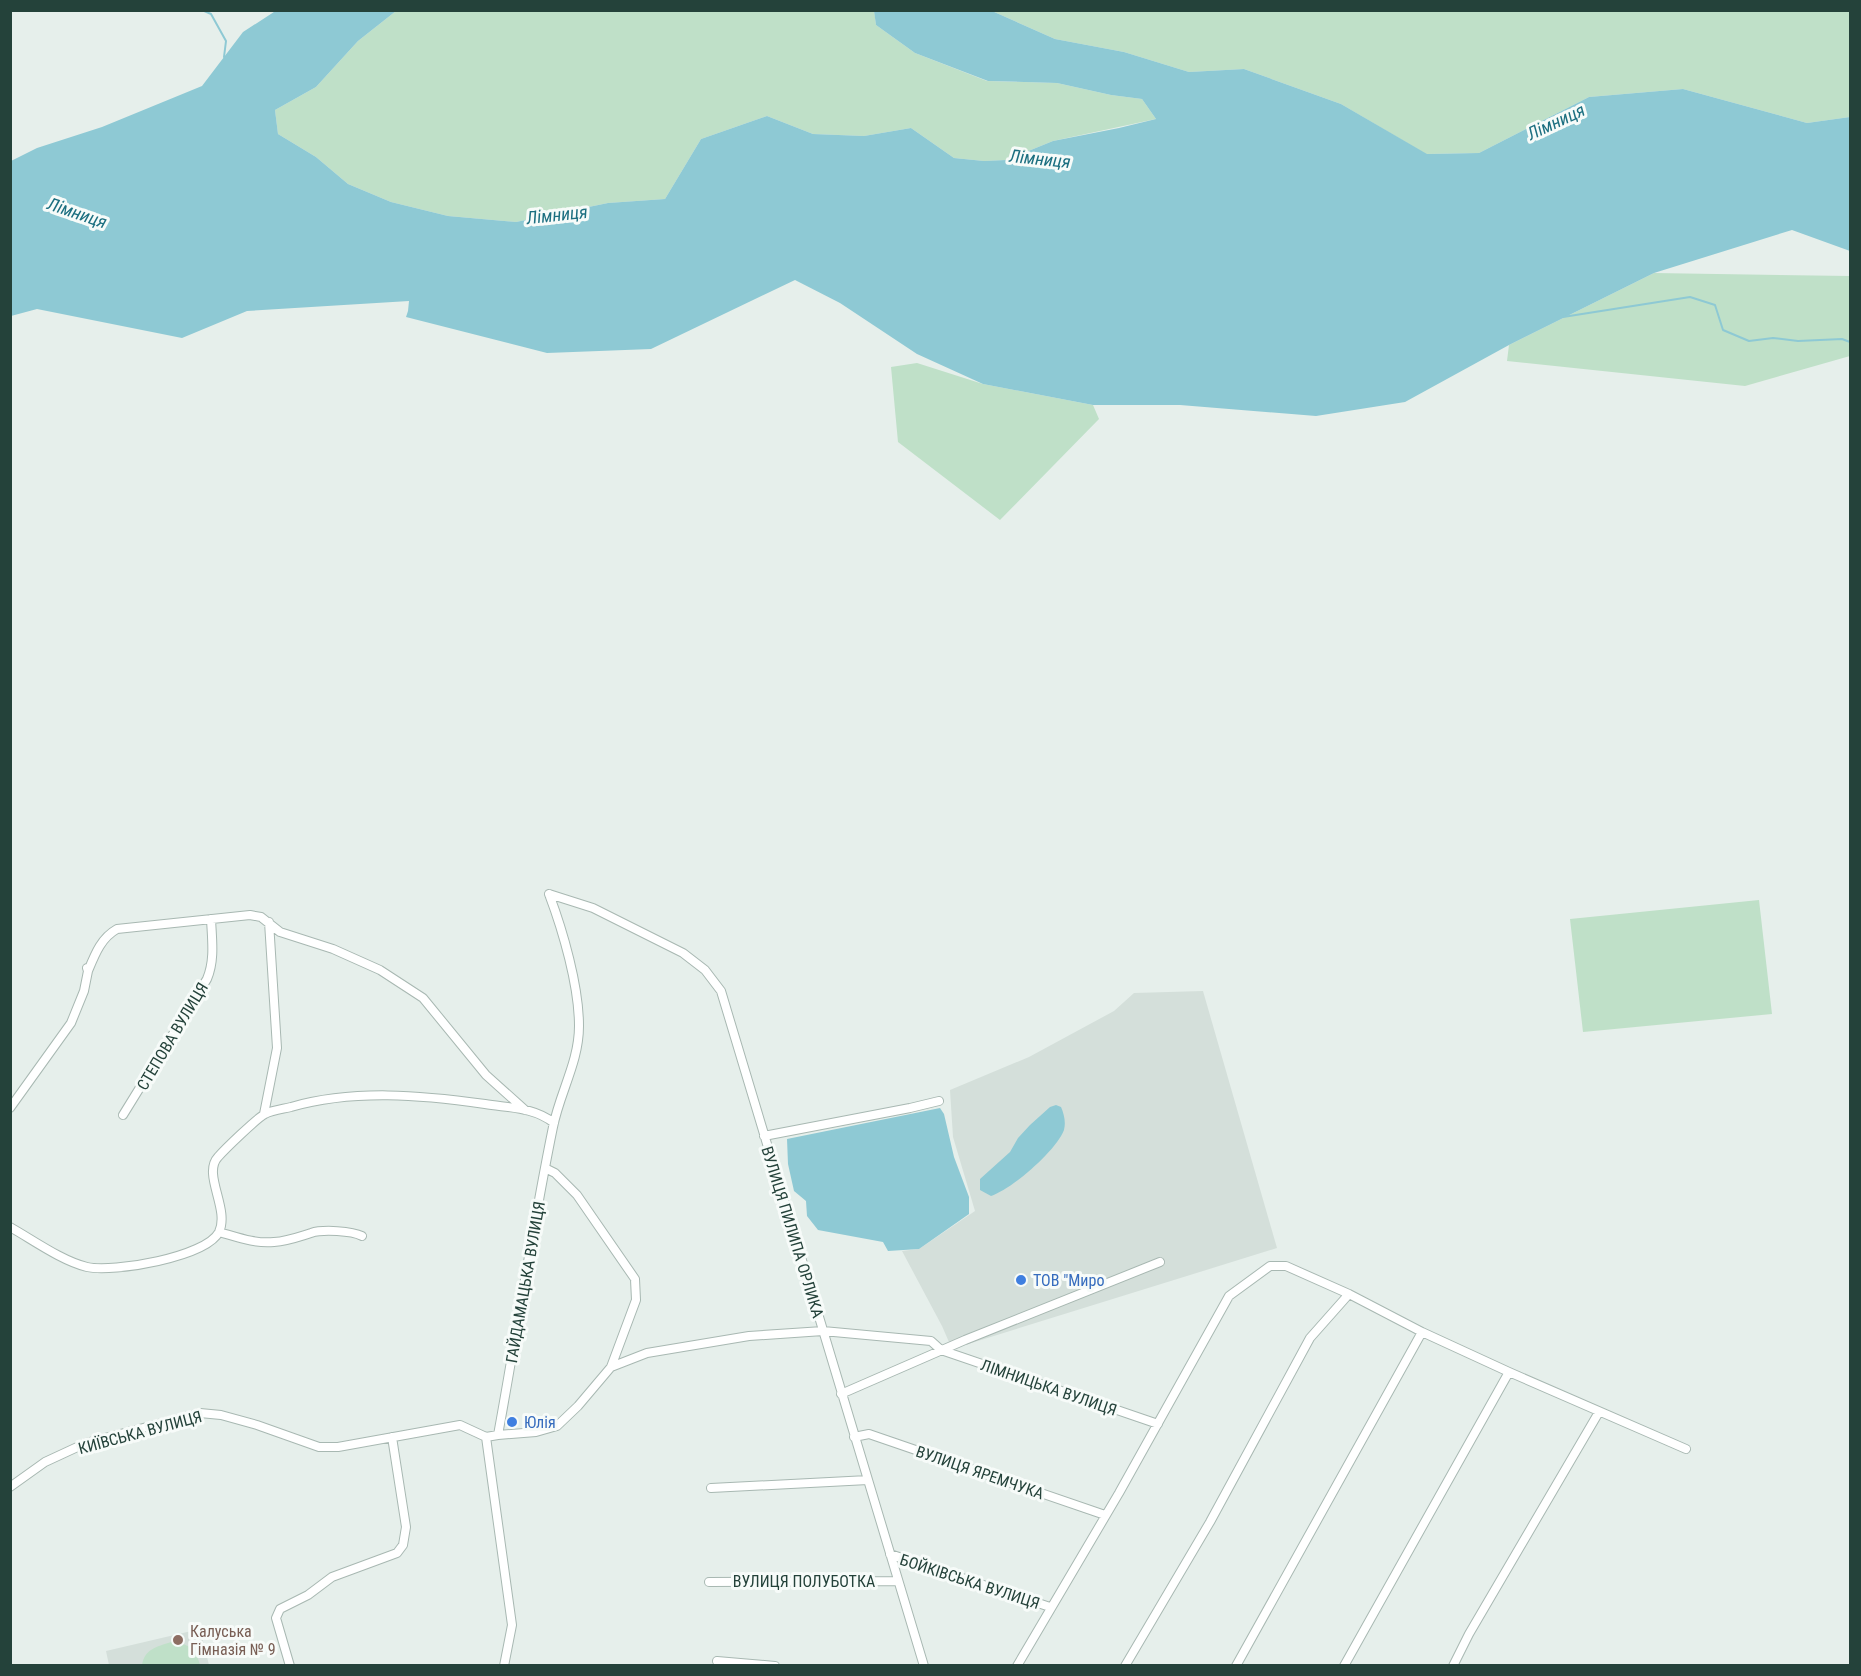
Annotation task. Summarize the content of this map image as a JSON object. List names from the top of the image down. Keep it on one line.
{"streets":{"street":["СТЕПОВА ВУЛИЦЯ","ВУЛИЦЯ ПИЛИПА ОРЛИКА","ГАЙДАМАЦЬКА ВУЛИЦЯ","ЛІМНИЦЬКА ВУЛИЦЯ","КИЇВСЬКА ВУЛИЦЯ","ВУЛИЦЯ ЯРЕМЧУКА","ВУЛИЦЯ ПОЛУБОТКА","БОЙКІВСЬКА ВУЛИЦЯ"]},"crossings":[["ВУЛИЦЯ ПИЛИПА ОРЛИКА","ГАЙДАМАЦЬКА ВУЛИЦЯ"],["ВУЛИЦЯ ПИЛИПА ОРЛИКА","ЛІМНИЦЬКА ВУЛИЦЯ"],["ВУЛИЦЯ ПИЛИПА ОРЛИКА","ВУЛИЦЯ ЯРЕМЧУКА"],["ВУЛИЦЯ ПИЛИПА ОРЛИКА","ВУЛИЦЯ ПОЛУБОТКА"],["ВУЛИЦЯ ПИЛИПА ОРЛИКА","БОЙКІВСЬКА ВУЛИЦЯ"]],"water":["Лімниця"],"places":["ТОВ \"Миро","Юлія","Калуська Гімназія № 9"]}
